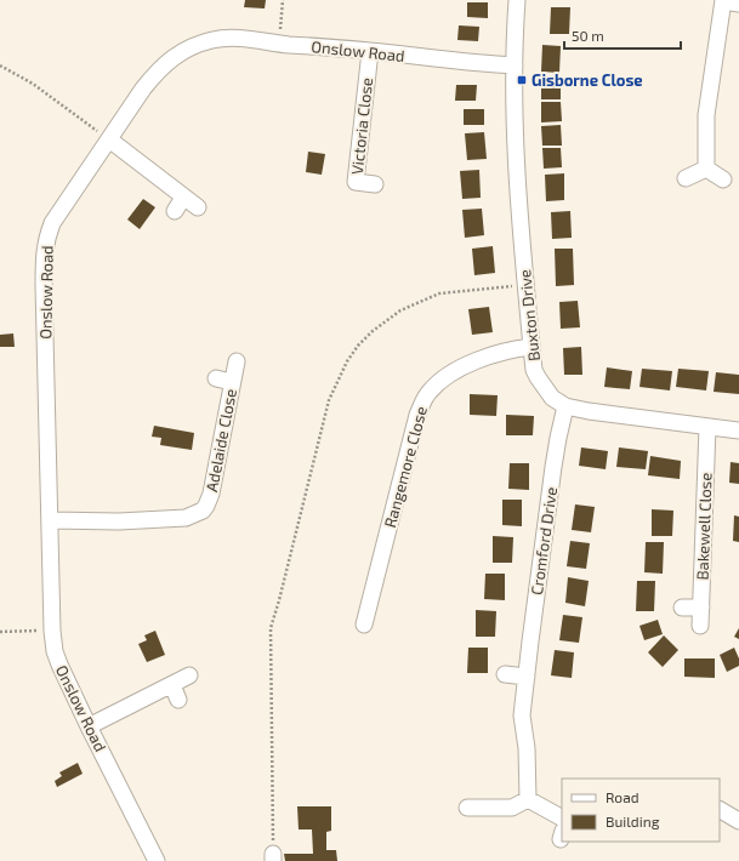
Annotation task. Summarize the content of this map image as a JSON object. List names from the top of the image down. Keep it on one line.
{"streets":{"street":["Onslow Road","Victoria Close","Buxton Drive","Adelaide Close","Rangemore Close","Bakewell Close","Cromford Drive"]},"crossings":[["Onslow Road","Victoria Close"],["Onslow Road","Buxton Drive"],["Onslow Road","Adelaide Close"],["Buxton Drive","Rangemore Close"],["Buxton Drive","Bakewell Close"],["Buxton Drive","Cromford Drive"]],"places":{"transit":["Gisborne Close"]},"legend":["Road","Building"],"scale_bar":"50 m"}
